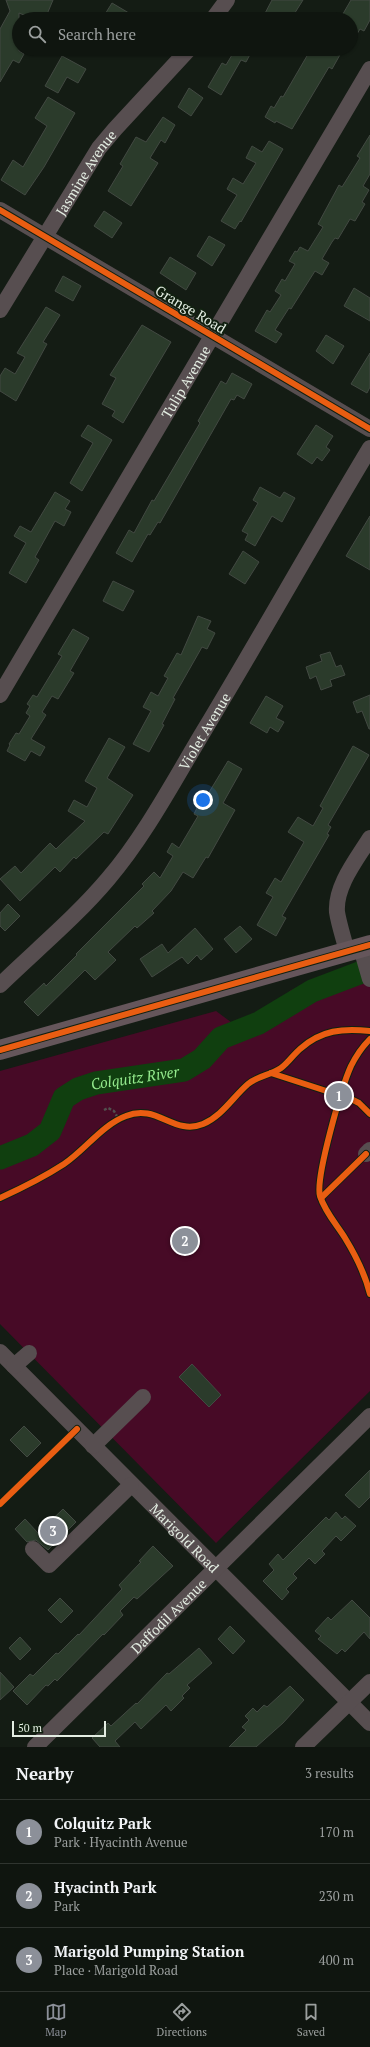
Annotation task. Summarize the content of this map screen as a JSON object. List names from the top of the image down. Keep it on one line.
{"streets":{"street":["Jasmine Avenue","Grange Road","Tulip Avenue","Violet Avenue","Marigold Road","Daffodil Avenue"]},"crossings":[["Jasmine Avenue","Grange Road"],["Grange Road","Tulip Avenue"],["Marigold Road","Daffodil Avenue"]],"water":["Colquitz River"],"scale_bar":"50 m","page":{"search":"Search here","pins":["1","2","3"],"scale":"50 m","heading":["Nearby","3 results"],"list":[{"mark":"1","name":"Colquitz Park","note":"Park · Hyacinth Avenue","value":"170 m"},{"mark":"2","name":"Hyacinth Park","note":"Park","value":"230 m"},{"mark":"3","name":"Marigold Pumping Station","note":"Place · Marigold Road","value":"400 m"}],"nav":["Map","Directions","Saved"]}}
